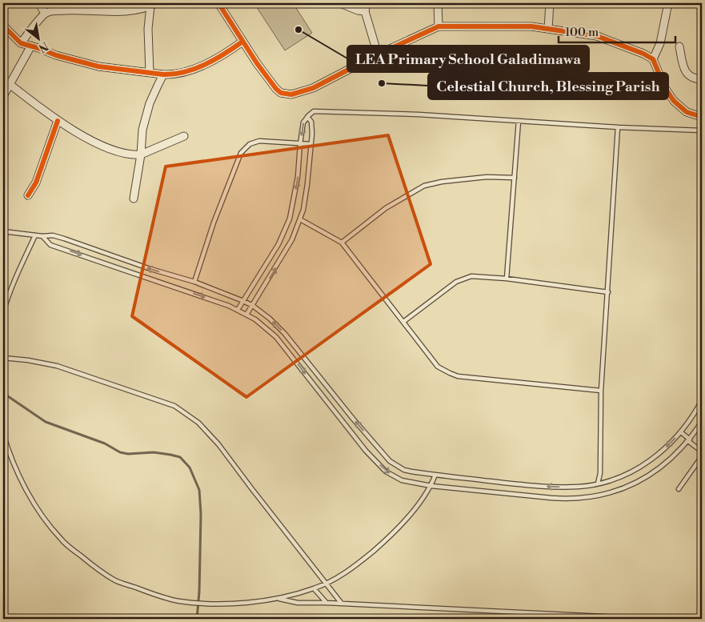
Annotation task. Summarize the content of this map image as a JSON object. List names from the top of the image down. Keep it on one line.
{"places":["LEA Primary School Galadimawa","Celestial Church, Blessing Parish"],"scale_bar":"100 m","north":"bottom right"}
